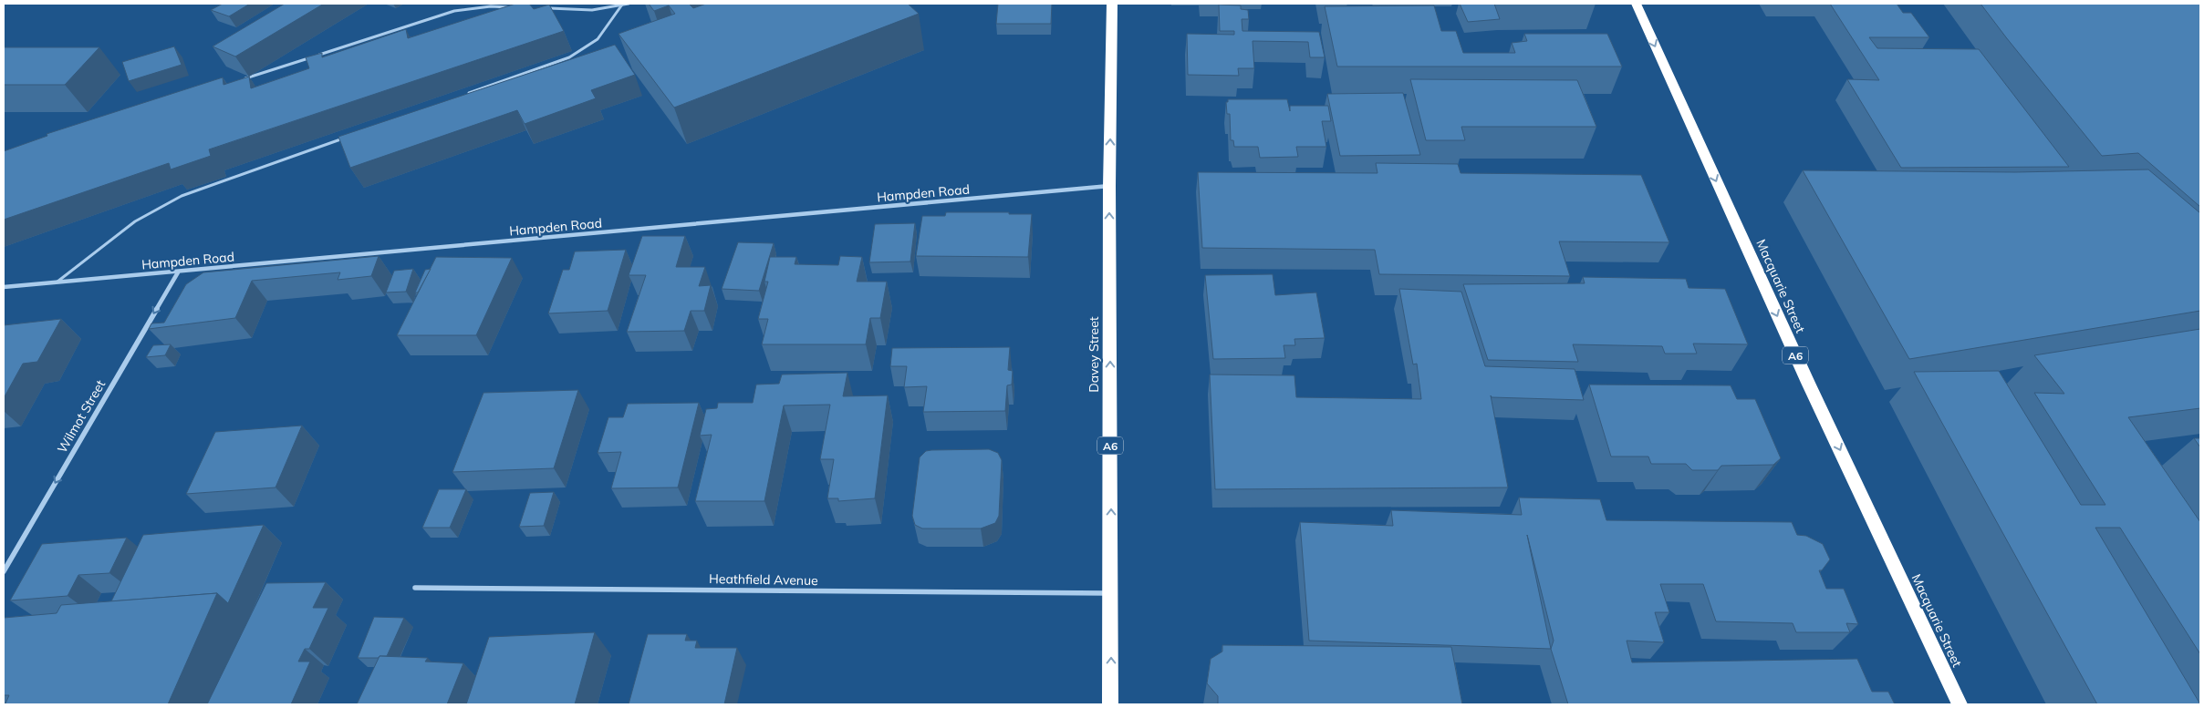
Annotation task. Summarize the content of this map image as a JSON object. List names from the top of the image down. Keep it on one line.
{"streets":{"highway":["Macquarie Street","Davey Street","A6"],"street":["Hampden Road","Wilmot Street","Heathfield Avenue"]},"crossings":[["Hampden Road","Davey Street"],["Hampden Road","Wilmot Street"],["Davey Street","Heathfield Avenue"]],"one_way":["Macquarie Street","Davey Street","Wilmot Street"]}
